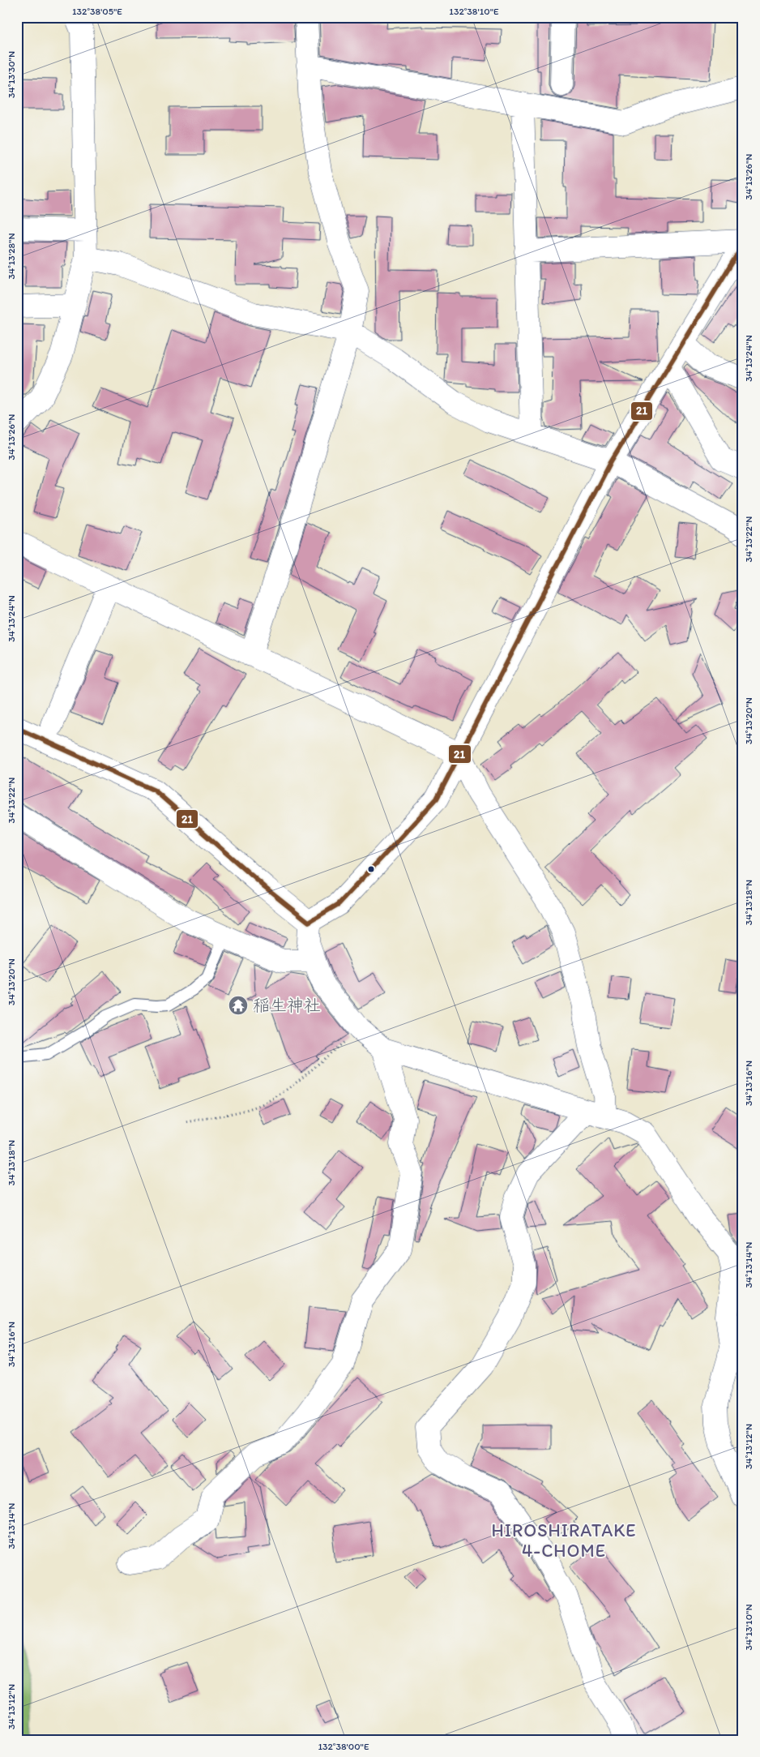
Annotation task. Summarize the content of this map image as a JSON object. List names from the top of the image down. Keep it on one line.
{"districts":["HIROSHIRATAKE 4-CHOME"],"places":{"temple":["稲生神社"]},"lines":["transit line 21"],"coordinates":["132°38'05\"E","132°38'10\"E","34°13'30\"N","34°13'26\"N","34°13'28\"N","34°13'24\"N","34°13'22\"N","34°13'20\"N","34°13'18\"N","34°13'16\"N","34°13'14\"N","34°13'12\"N","34°13'10\"N","132°38'00\"E"]}
